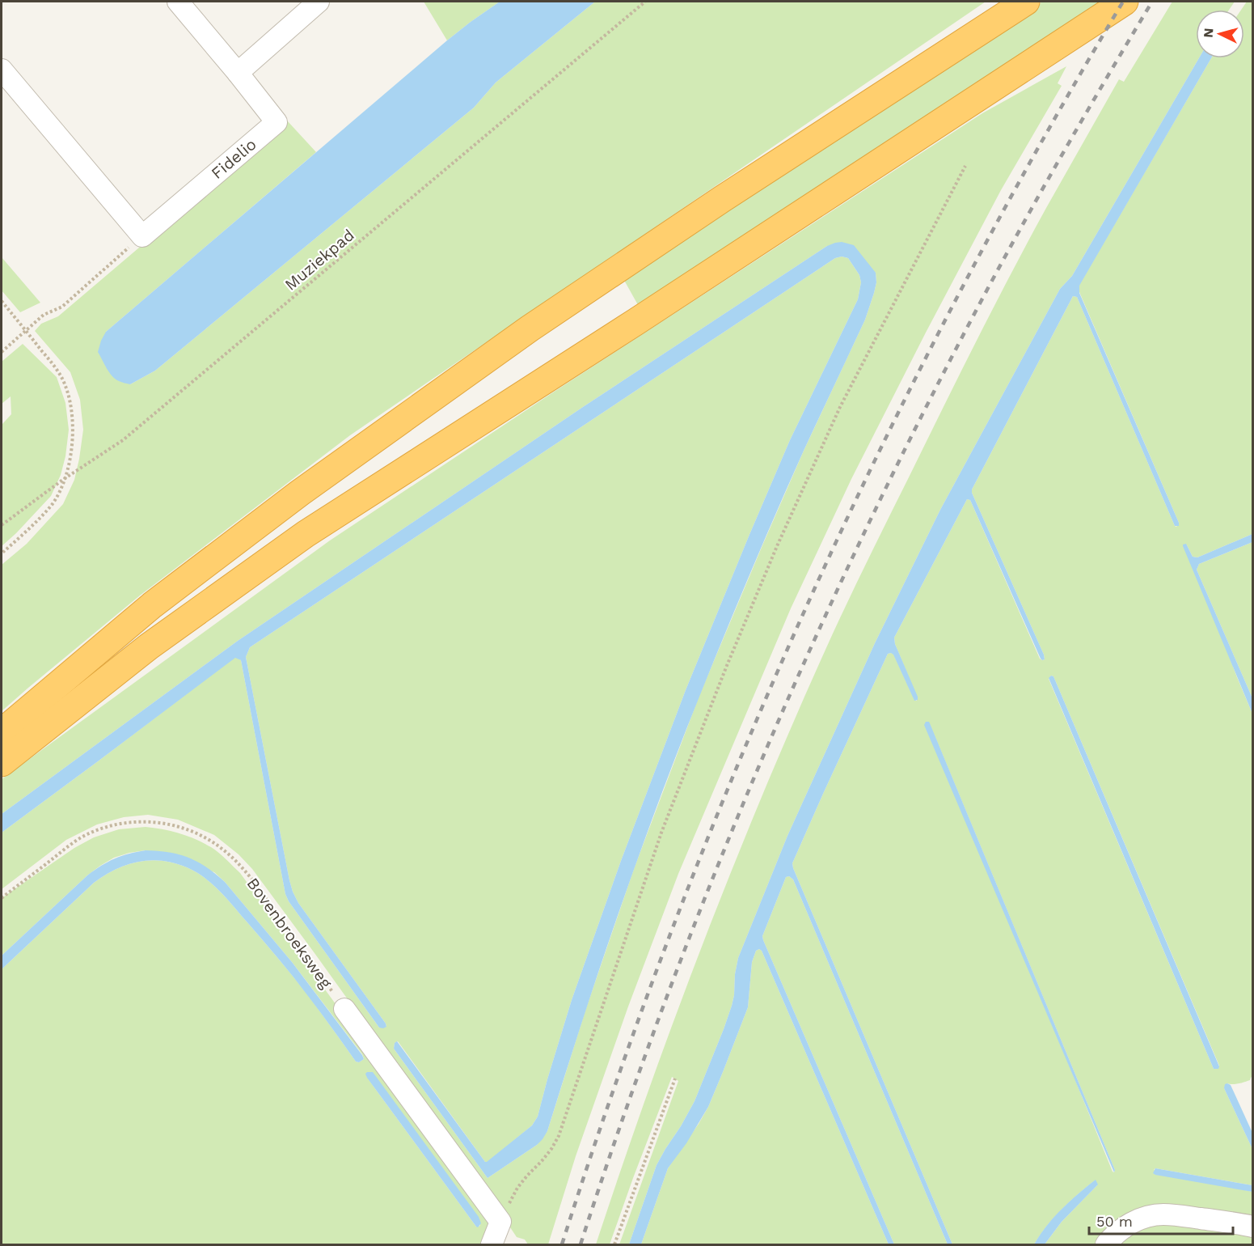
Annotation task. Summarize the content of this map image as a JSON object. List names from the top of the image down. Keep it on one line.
{"streets":{"street":["Fidelio"],"path":["Muziekpad","Bovenbroeksweg"]},"scale_bar":"50 m","north":"left"}
